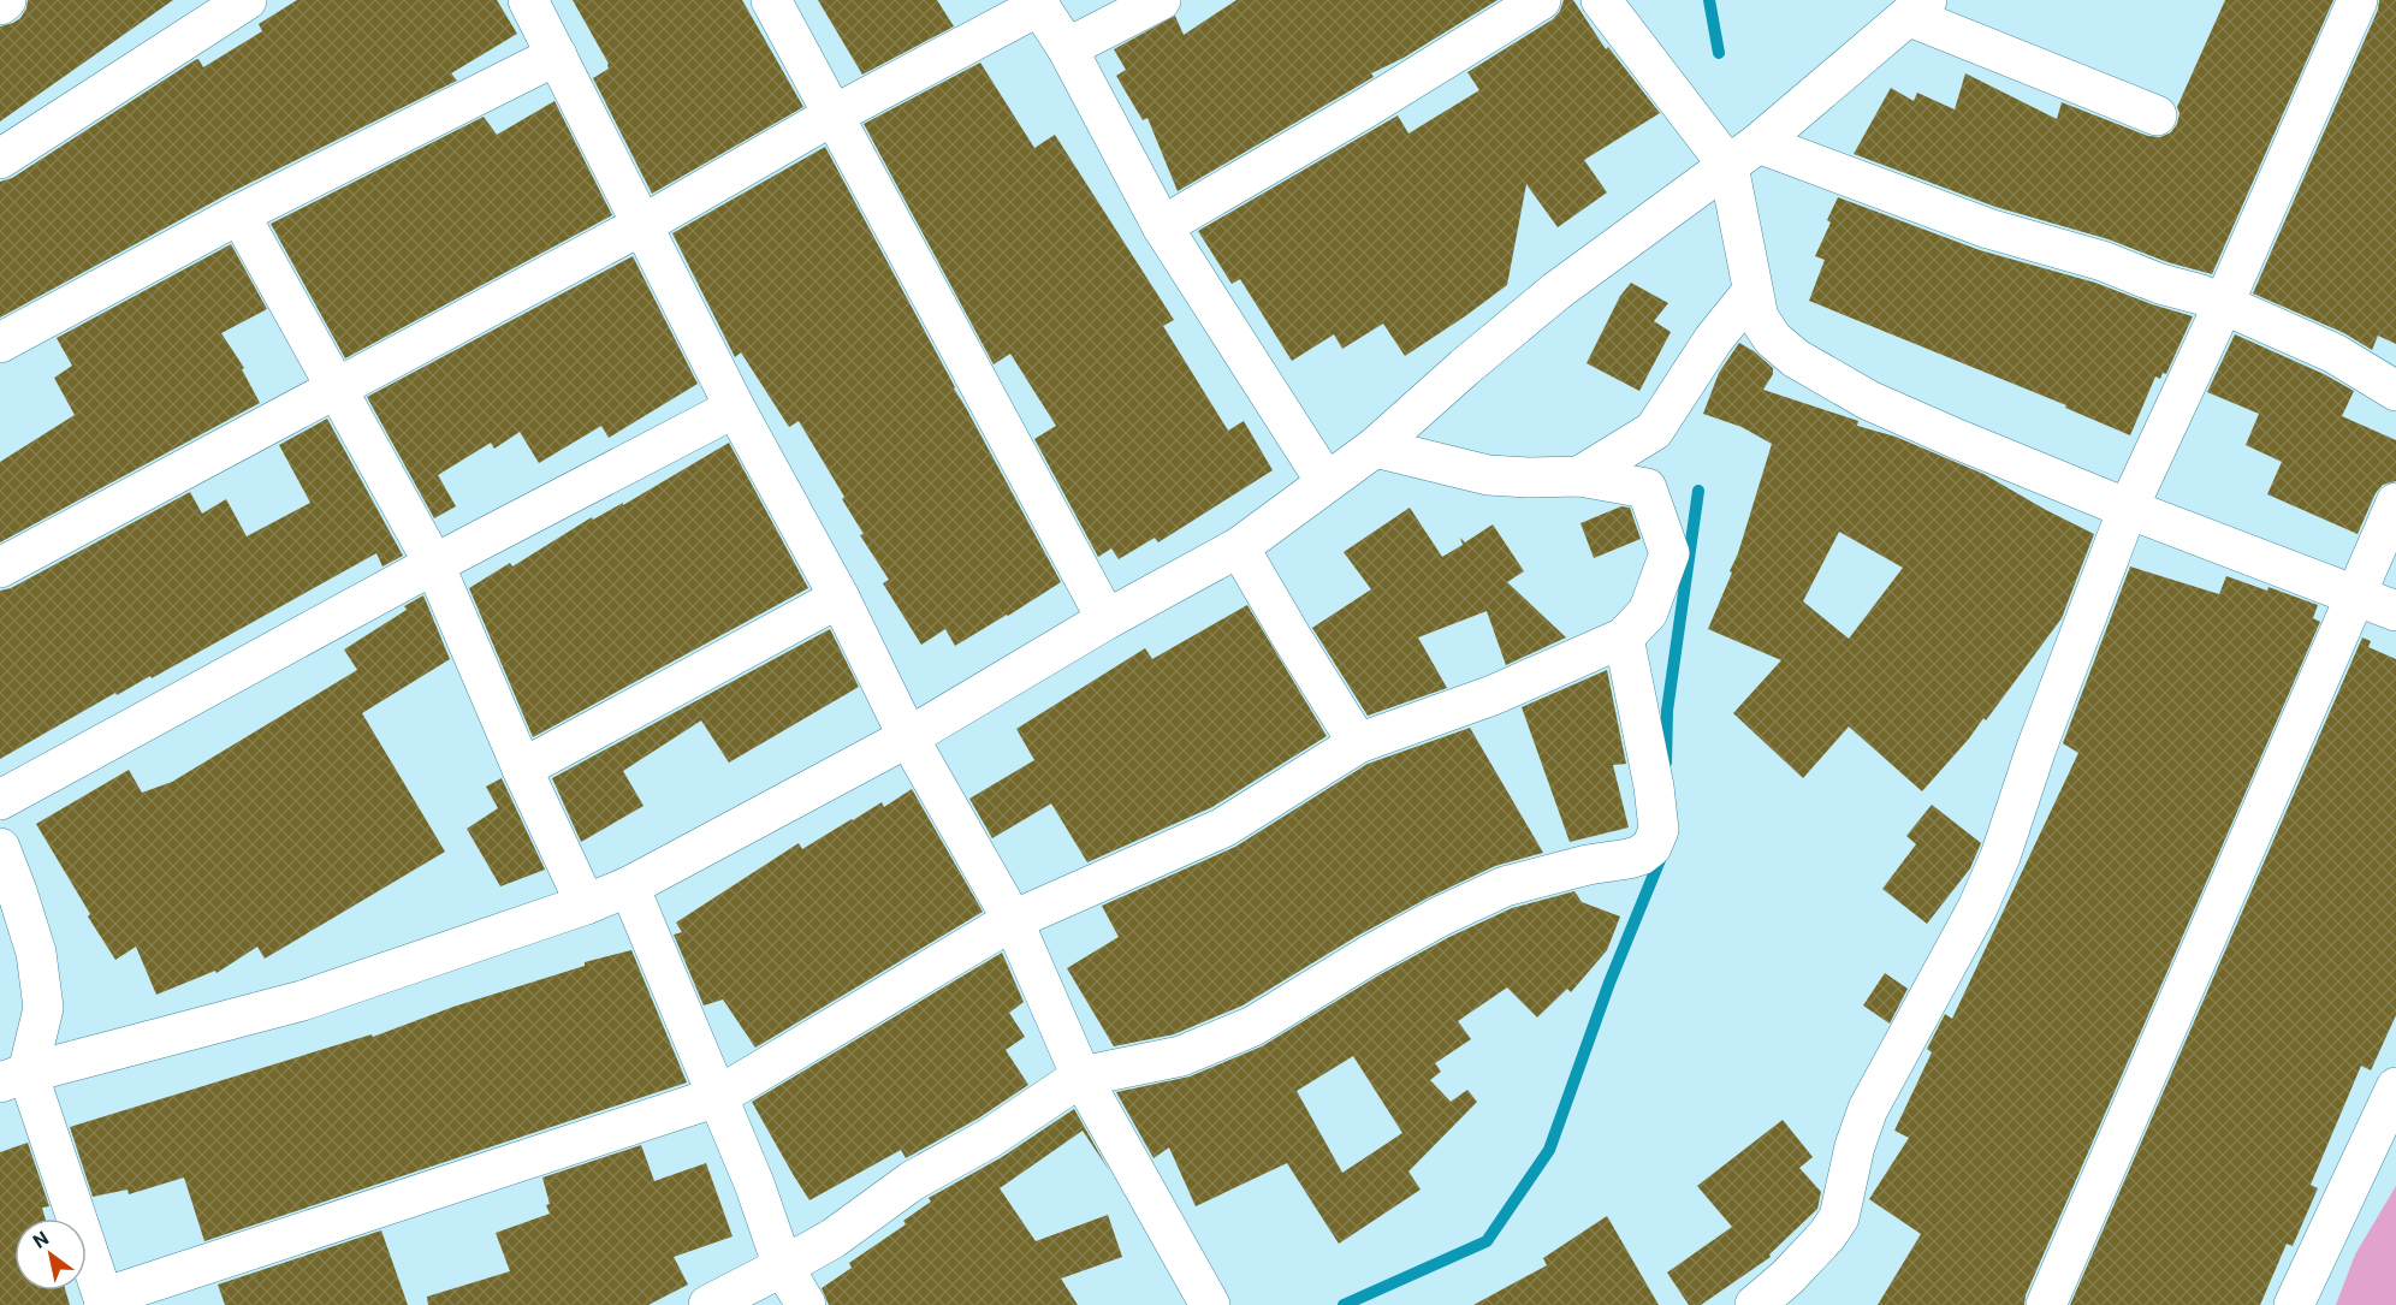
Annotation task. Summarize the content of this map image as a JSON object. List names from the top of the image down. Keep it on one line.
{"north":"top left"}
